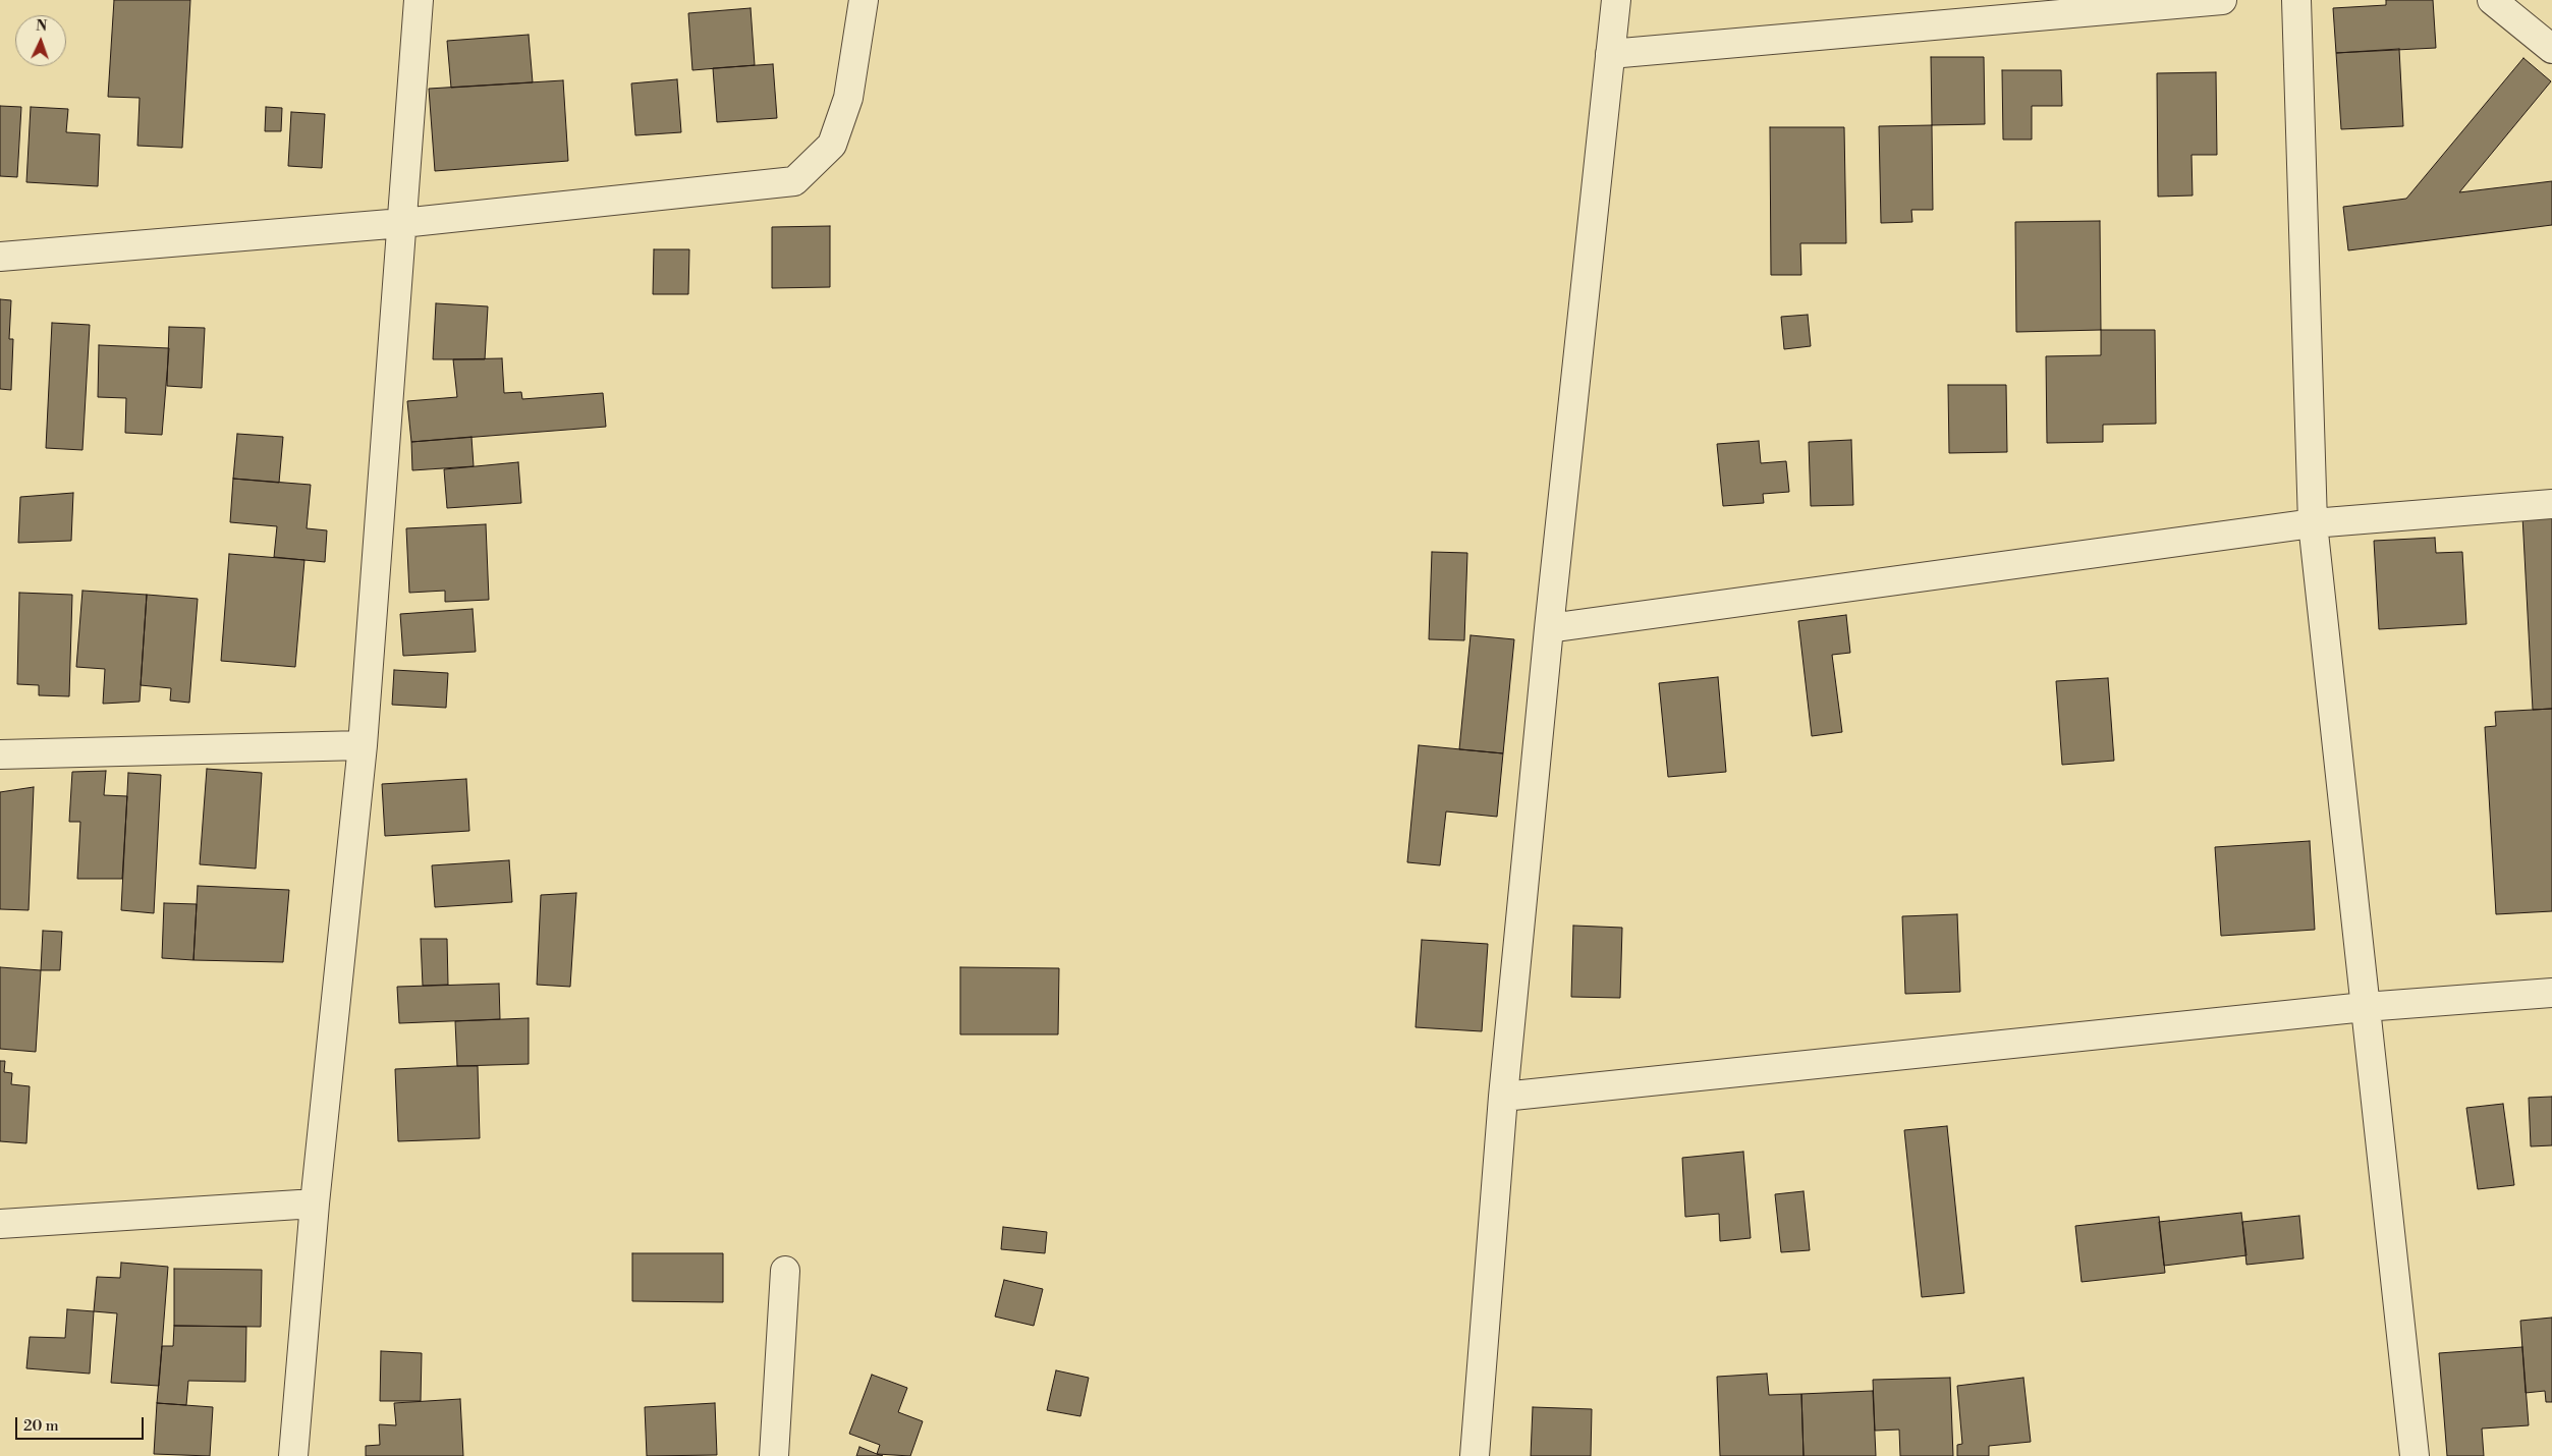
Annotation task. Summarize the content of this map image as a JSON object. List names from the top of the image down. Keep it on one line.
{"scale_bar":"20 m","north":"top"}
